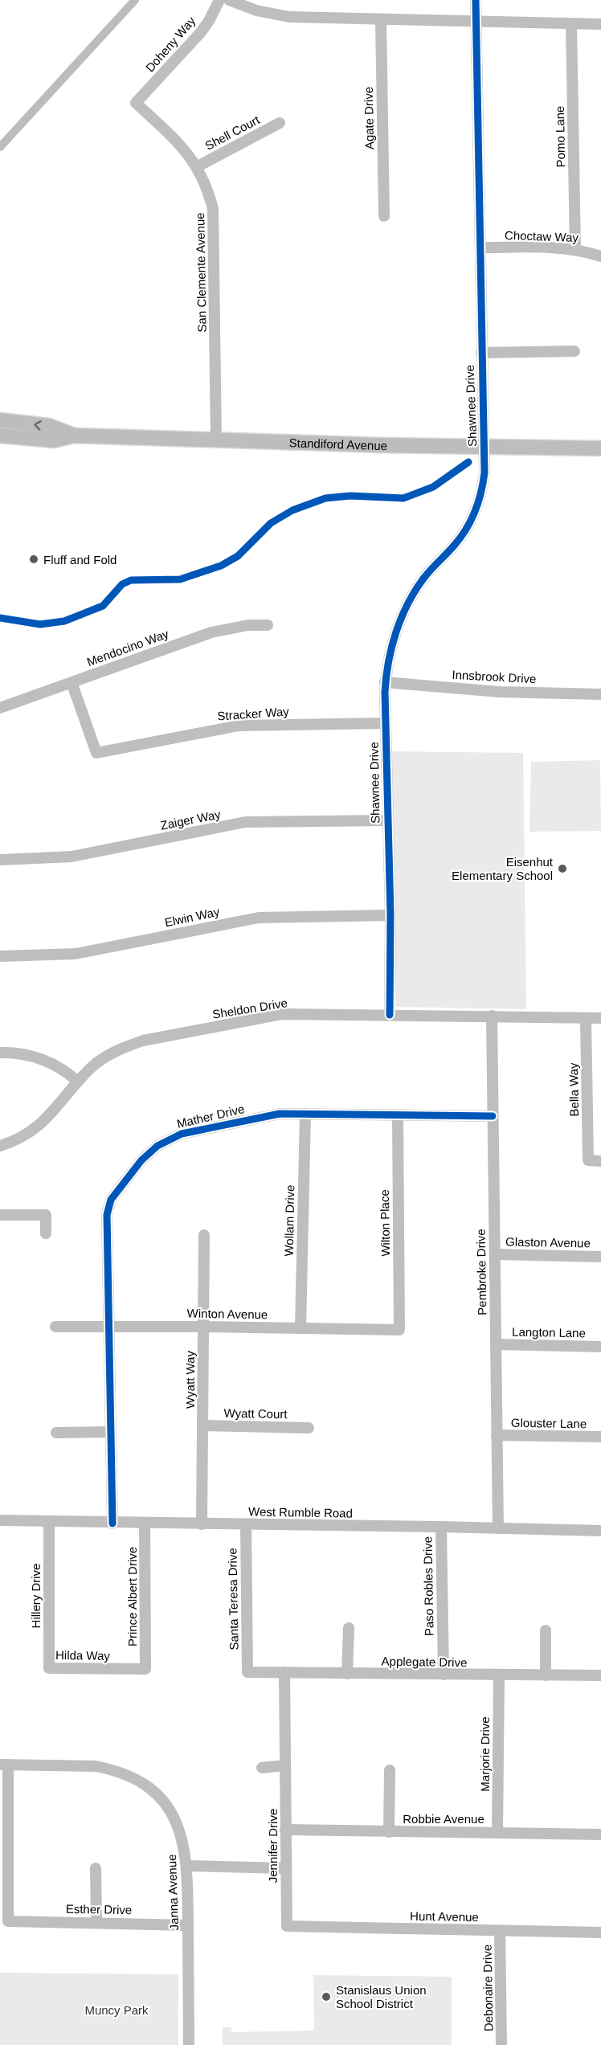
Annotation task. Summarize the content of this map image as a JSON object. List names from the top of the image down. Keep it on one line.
{"streets":{"main road":["Standiford Avenue"],"street":["Doheny Way","Agate Drive","Shell Court","Pomo Lane","Choctaw Way","San Clemente Avenue","Shawnee Drive","Mendocino Way","Innsbrook Drive","Stracker Way","Zaiger Way","Elwin Way","Sheldon Drive","Bella Way","Mather Drive","Wollam Drive","Wilton Place","Glaston Avenue","Pembroke Drive","Winton Avenue","Langton Lane","Wyatt Way","Wyatt Court","Glouster Lane","West Rumble Road","Paso Robles Drive","Hillery Drive","Prince Albert Drive","Santa Teresa Drive","Hilda Way","Applegate Drive","Marjorie Drive","Robbie Avenue","Jennifer Drive","Janna Avenue","Esther Drive","Hunt Avenue","Debonaire Drive"]},"crossings":[["Doheny Way","San Clemente Avenue"],["Shell Court","San Clemente Avenue"],["Pomo Lane","Choctaw Way"],["Choctaw Way","Shawnee Drive"],["San Clemente Avenue","Standiford Avenue"],["Shawnee Drive","Standiford Avenue"],["Shawnee Drive","Innsbrook Drive"],["Shawnee Drive","Stracker Way"],["Shawnee Drive","Zaiger Way"],["Shawnee Drive","Elwin Way"],["Shawnee Drive","Sheldon Drive"],["Mendocino Way","Stracker Way"],["Sheldon Drive","Bella Way"],["Sheldon Drive","Pembroke Drive"],["Mather Drive","Wollam Drive"],["Mather Drive","Wilton Place"],["Mather Drive","Pembroke Drive"],["Mather Drive","Winton Avenue"],["Mather Drive","West Rumble Road"],["Wollam Drive","Winton Avenue"],["Wilton Place","Winton Avenue"],["Glaston Avenue","Pembroke Drive"],["Pembroke Drive","Langton Lane"],["Pembroke Drive","Glouster Lane"],["Pembroke Drive","West Rumble Road"],["Winton Avenue","Wyatt Way"],["Wyatt Way","Wyatt Court"],["Wyatt Way","West Rumble Road"],["West Rumble Road","Paso Robles Drive"],["West Rumble Road","Hillery Drive"],["West Rumble Road","Prince Albert Drive"],["West Rumble Road","Santa Teresa Drive"],["Paso Robles Drive","Applegate Drive"],["Hillery Drive","Hilda Way"],["Prince Albert Drive","Hilda Way"],["Santa Teresa Drive","Applegate Drive"],["Applegate Drive","Marjorie Drive"],["Applegate Drive","Jennifer Drive"],["Marjorie Drive","Robbie Avenue"],["Robbie Avenue","Jennifer Drive"],["Jennifer Drive","Hunt Avenue"],["Janna Avenue","Esther Drive"],["Hunt Avenue","Debonaire Drive"]],"parks":["Muncy Park"],"places":["Fluff and Fold","Eisenhut Elementary School","Stanislaus Union School District"]}
